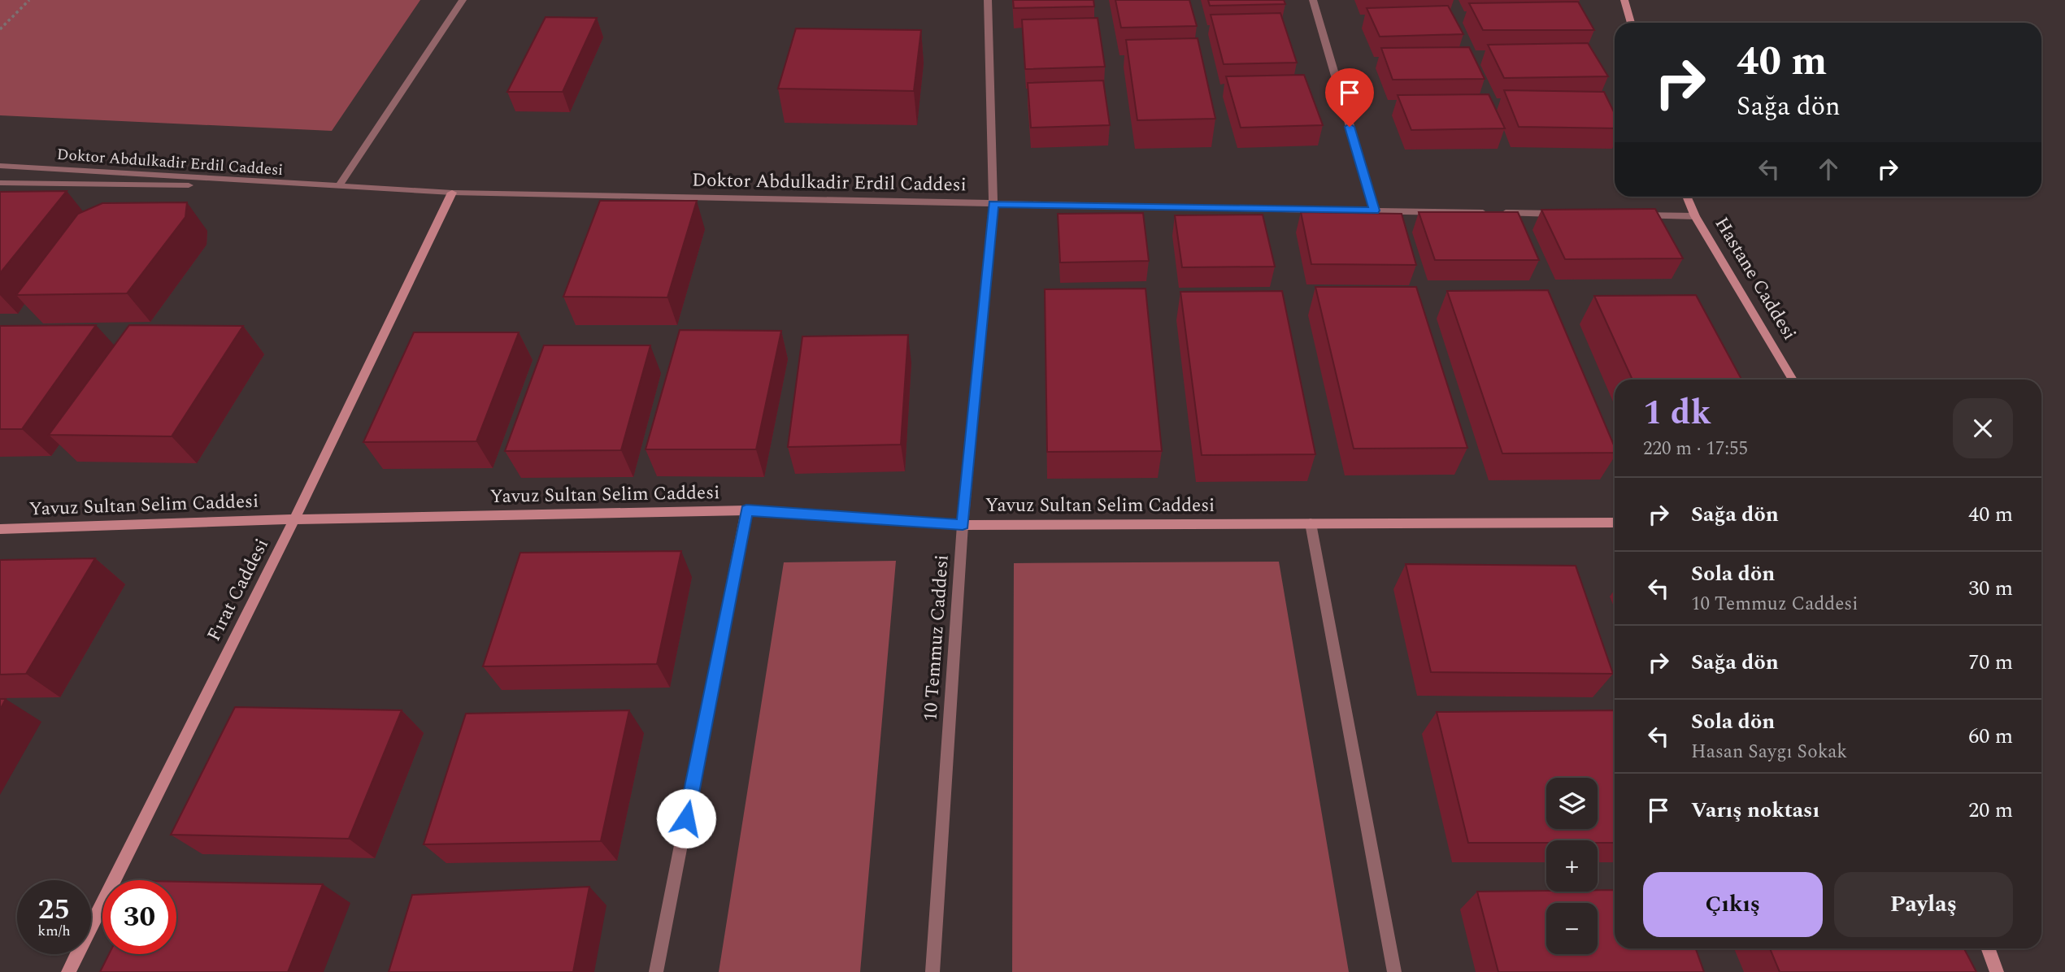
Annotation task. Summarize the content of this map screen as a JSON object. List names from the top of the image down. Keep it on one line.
{"streets":{"street":["Doktor Abdulkadir Erdil Caddesi","Hastane Caddesi","Yavuz Sultan Selim Caddesi","Fırat Caddesi","10 Temmuz Caddesi"]},"crossings":[["Doktor Abdulkadir Erdil Caddesi","Fırat Caddesi"],["Doktor Abdulkadir Erdil Caddesi","10 Temmuz Caddesi"],["Yavuz Sultan Selim Caddesi","Fırat Caddesi"],["Yavuz Sultan Selim Caddesi","10 Temmuz Caddesi"]],"page":{"turn":["40 m","Sağa dön"],"heading":["1 dk","220 m · 17:55"],"list":[{"name":"Sağa dön","value":"40 m"},{"name":"Sola dön","note":"10 Temmuz Caddesi","value":"30 m"},{"name":"Sağa dön","value":"70 m"},{"name":"Sola dön","note":"Hasan Saygı Sokak","value":"60 m"},{"name":"Varış noktası","value":"20 m"}],"map_buttons":["+","−"],"buttons":["Çıkış","Paylaş"],"speed":"25 km/h","limit":"30"}}
